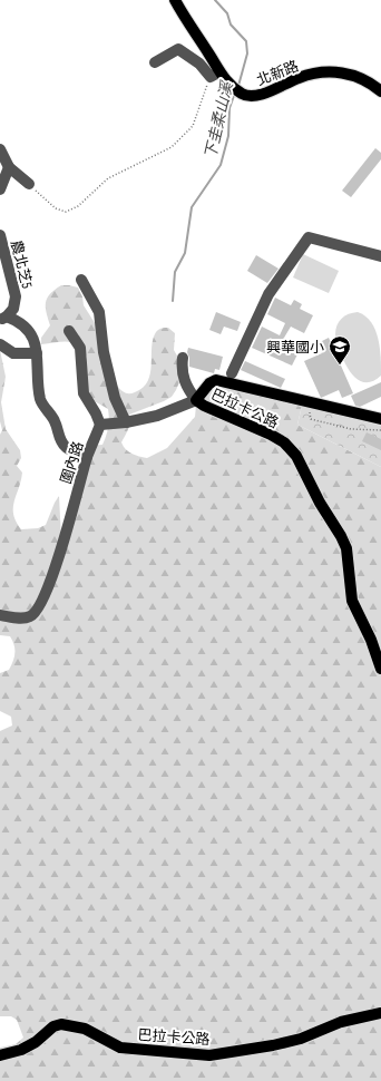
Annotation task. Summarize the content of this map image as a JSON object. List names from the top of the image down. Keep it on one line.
{"streets":{"main road":["北新路","巴拉卡公路"],"street":["農北芝5","圍內路"]},"water":["下圭柔山溪"],"places":{"school or university":["興華國小"]}}
